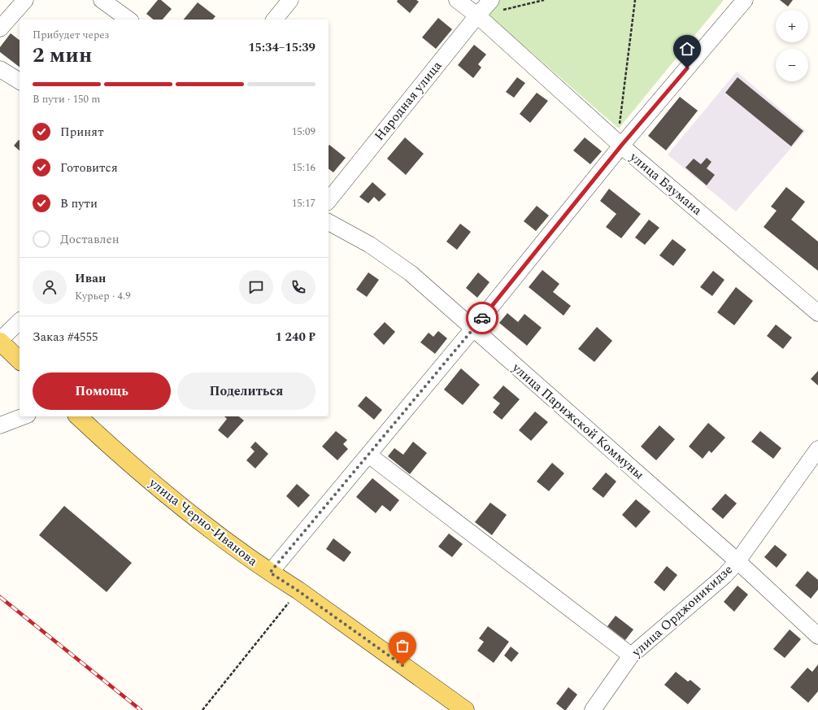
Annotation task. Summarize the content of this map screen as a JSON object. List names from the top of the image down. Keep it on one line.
{"streets":{"main road":["улица Черно-Иванова"],"street":["Народная улица","улица Баумана","улица Парижской Коммуны","улица Орджоникидзе"]},"crossings":[["Народная улица","улица Баумана"],["улица Парижской Коммуны","улица Орджоникидзе"]],"page":{"map_buttons":["+","−"],"heading":["2 мин","Прибудет через","15:34–15:39"],"panel":["Иван","Курьер · 4.9","Заказ #4555","1 240 ₽"],"bar":"В пути · 150 m","list":[["Принят","15:09"],["Готовится","15:16"],["В пути","15:17"],"Доставлен"],"buttons":["Помощь","Поделиться"]}}
